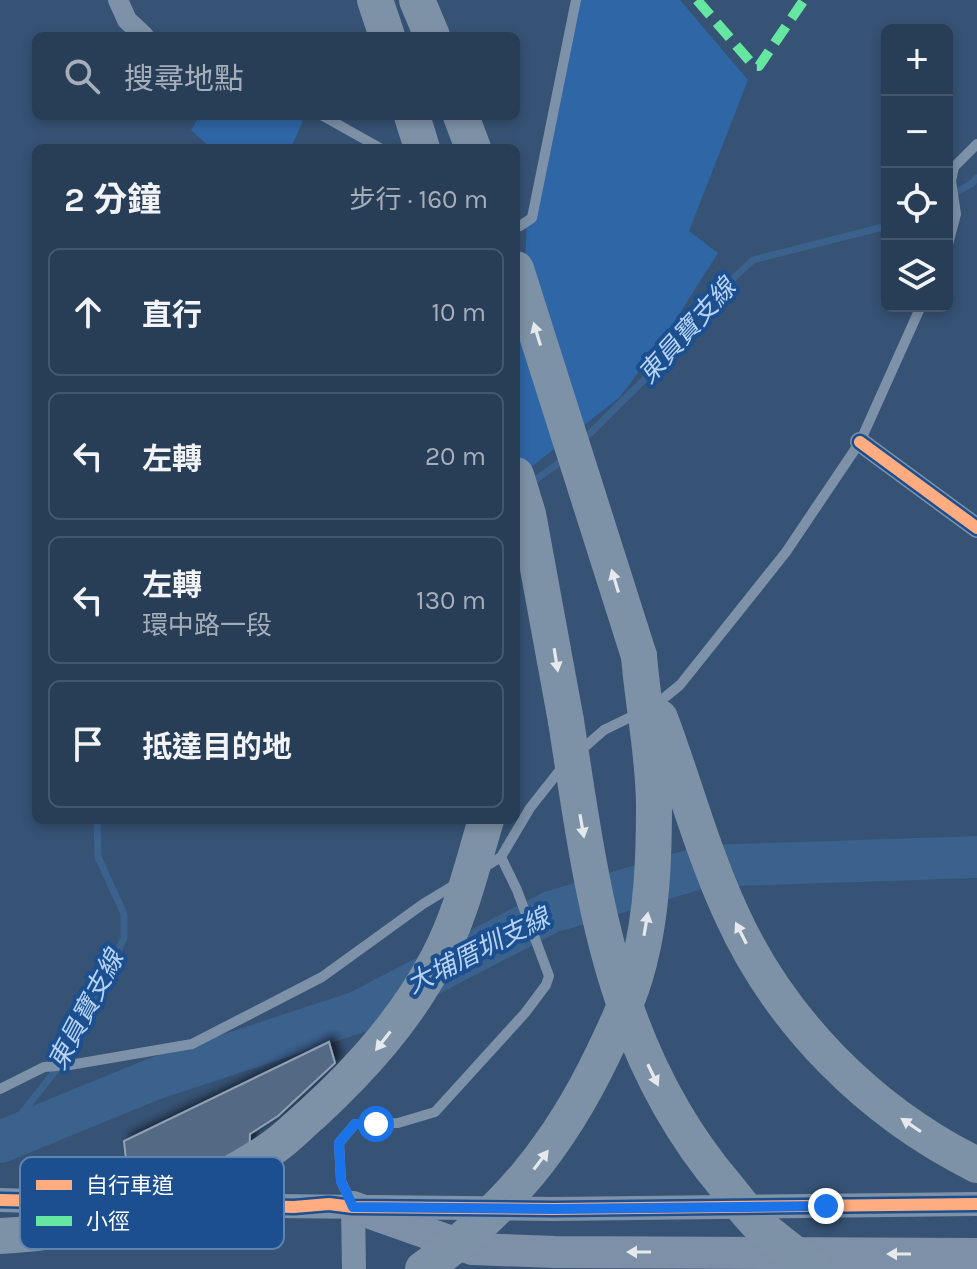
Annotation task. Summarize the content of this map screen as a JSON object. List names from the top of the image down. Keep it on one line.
{"water":["東員寶支線","大埔厝圳支線"],"legend":["自行車道","小徑"],"page":{"map_buttons":["+","−"],"search":"搜尋地點","heading":["2 分鐘","步行 · 160 m"],"list":[["直行","10 m"],["左轉","20 m"],["左轉","環中路一段","130 m"],"抵達目的地"]}}
